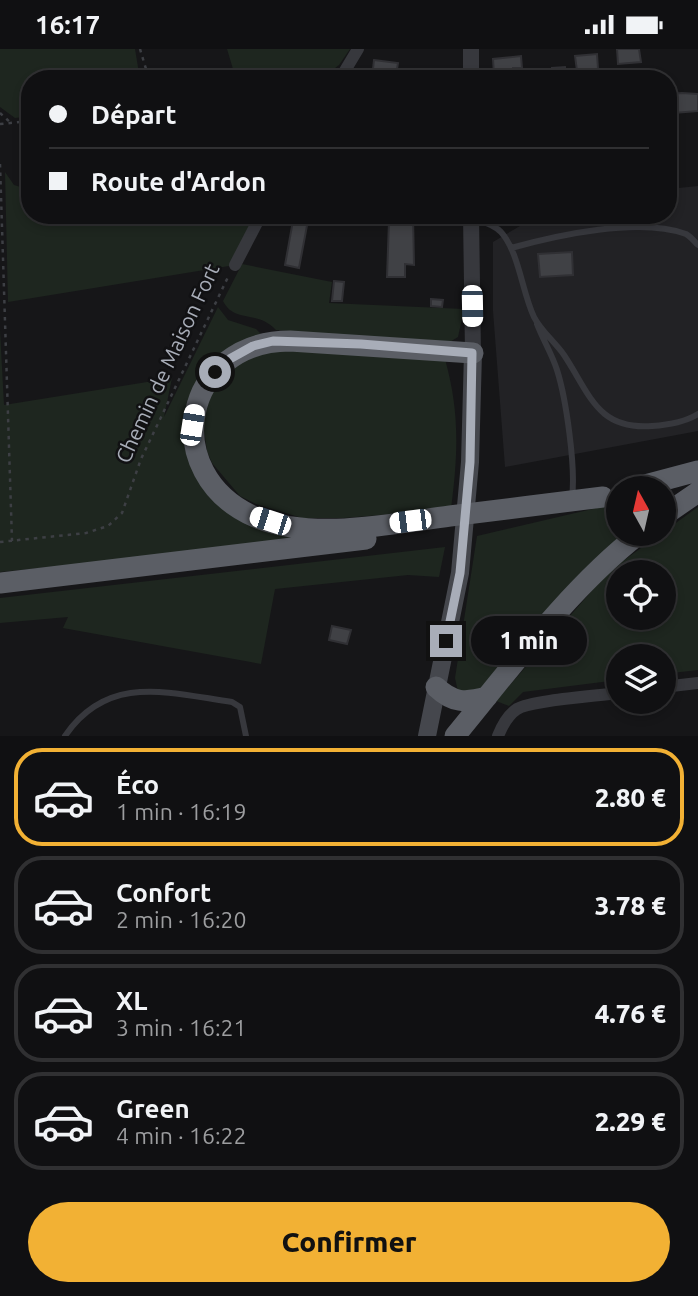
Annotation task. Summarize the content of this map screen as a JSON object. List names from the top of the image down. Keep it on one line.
{"streets":{"street":["Chemin de Maison Fort"]},"north":"top","page":{"status":"16:17","banner":["Départ","Route d'Ardon"],"bubble":"1 min","list":[{"name":"Éco","note":"1 min · 16:19","value":"2.80 €"},{"name":"Confort","note":"2 min · 16:20","value":"3.78 €"},{"name":"XL","note":"3 min · 16:21","value":"4.76 €"},{"name":"Green","note":"4 min · 16:22","value":"2.29 €"}],"buttons":"Confirmer"}}
